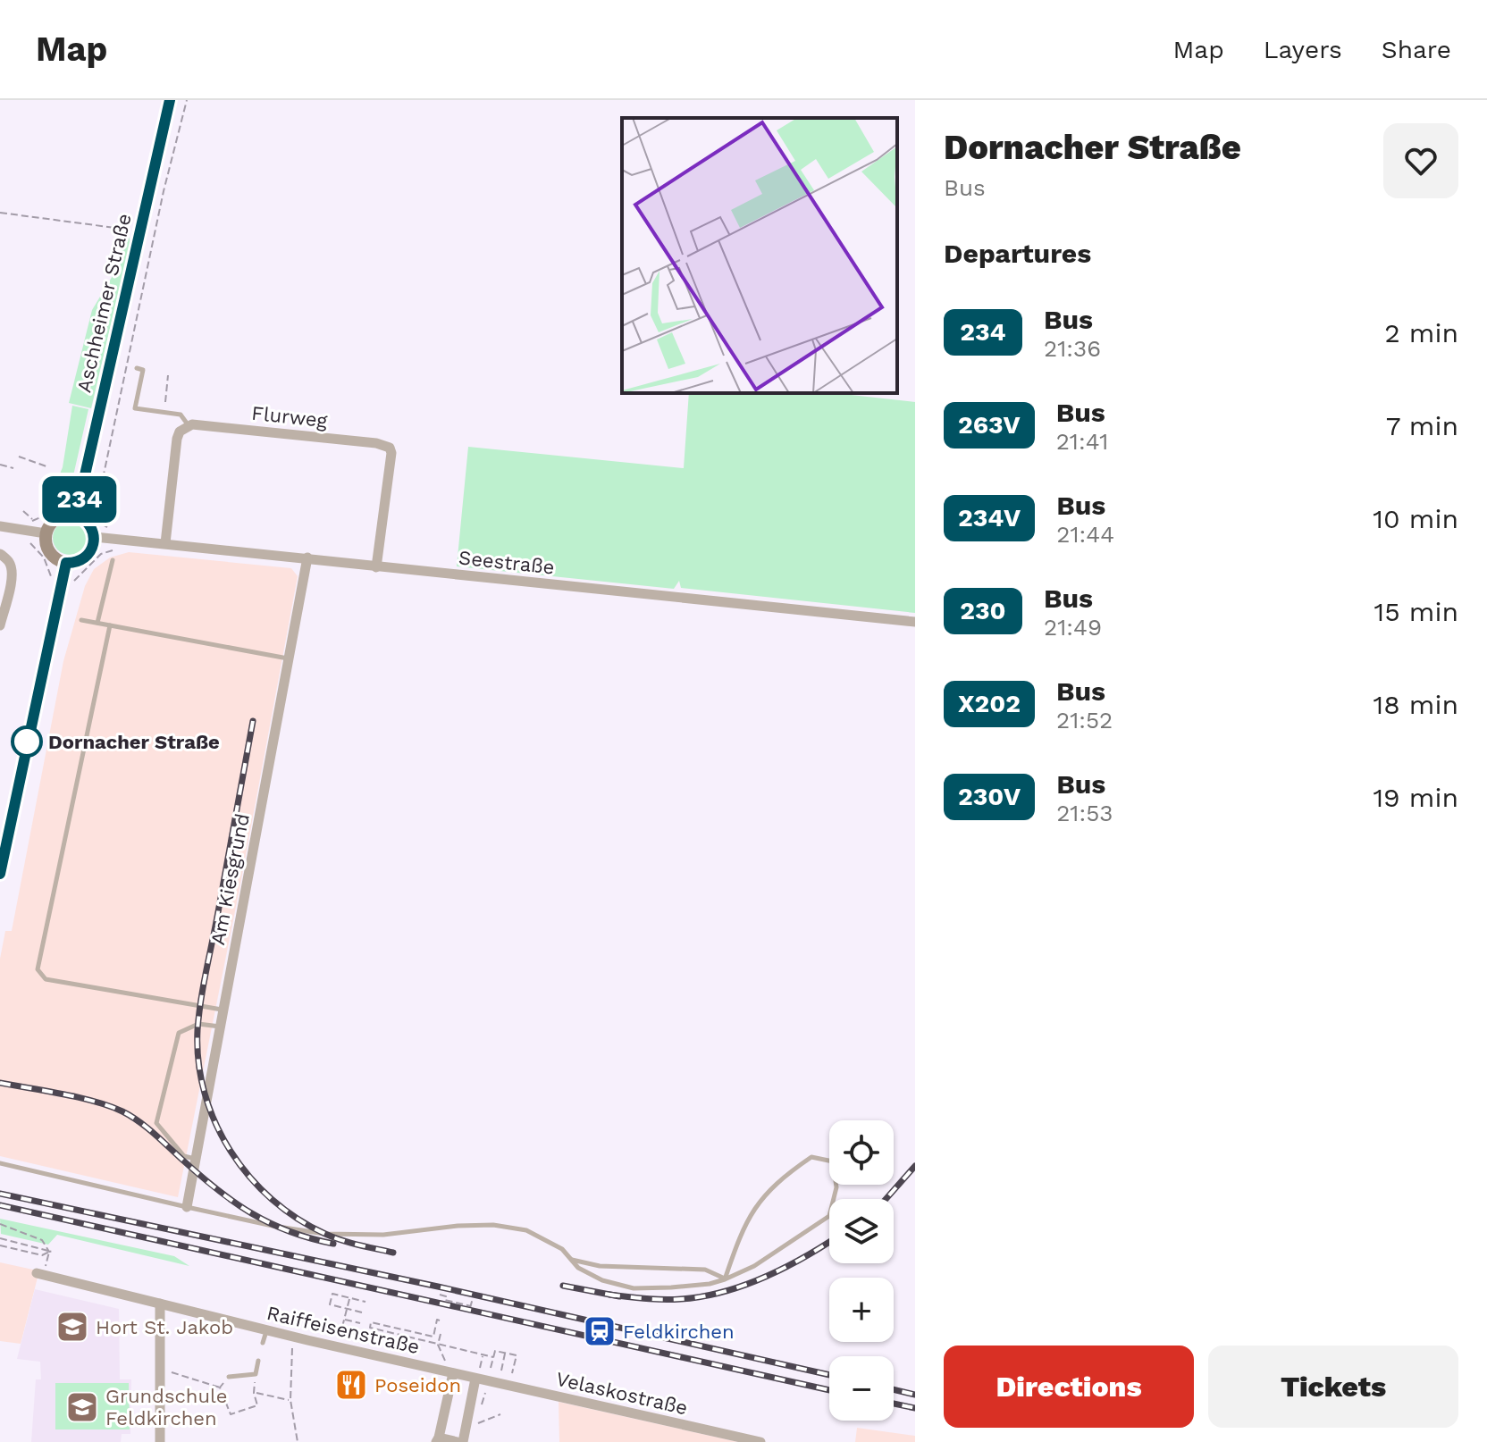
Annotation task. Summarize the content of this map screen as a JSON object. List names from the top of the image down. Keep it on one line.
{"streets":{"main road":["Aschheimer Straße"],"street":["Flurweg","Seestraße","Am Kiesgrund","Raiffeisenstraße","Velaskostraße"]},"crossings":[["Aschheimer Straße","Seestraße"],["Flurweg","Seestraße"],["Seestraße","Am Kiesgrund"],["Raiffeisenstraße","Velaskostraße"]],"places":{"other":["Dornacher Straße"],"school or university":["Hort St. Jakob","Grundschule Feldkirchen"],"station":["Feldkirchen"],"restaurant":["Poseidon"]},"lines":["bus line 234"],"page":{"header":"Map","nav":["Map","Layers","Share"],"on_map":"234","heading":[["Dornacher Straße","Bus"],"Departures"],"list":[{"mark":"234","name":"Bus","note":"21:36","value":"2 min"},{"mark":"263V","name":"Bus","note":"21:41","value":"7 min"},{"mark":"234V","name":"Bus","note":"21:44","value":"10 min"},{"mark":"230","name":"Bus","note":"21:49","value":"15 min"},{"mark":"X202","name":"Bus","note":"21:52","value":"18 min"},{"mark":"230V","name":"Bus","note":"21:53","value":"19 min"}],"map_buttons":["+","−"],"buttons":["Directions","Tickets"]}}
